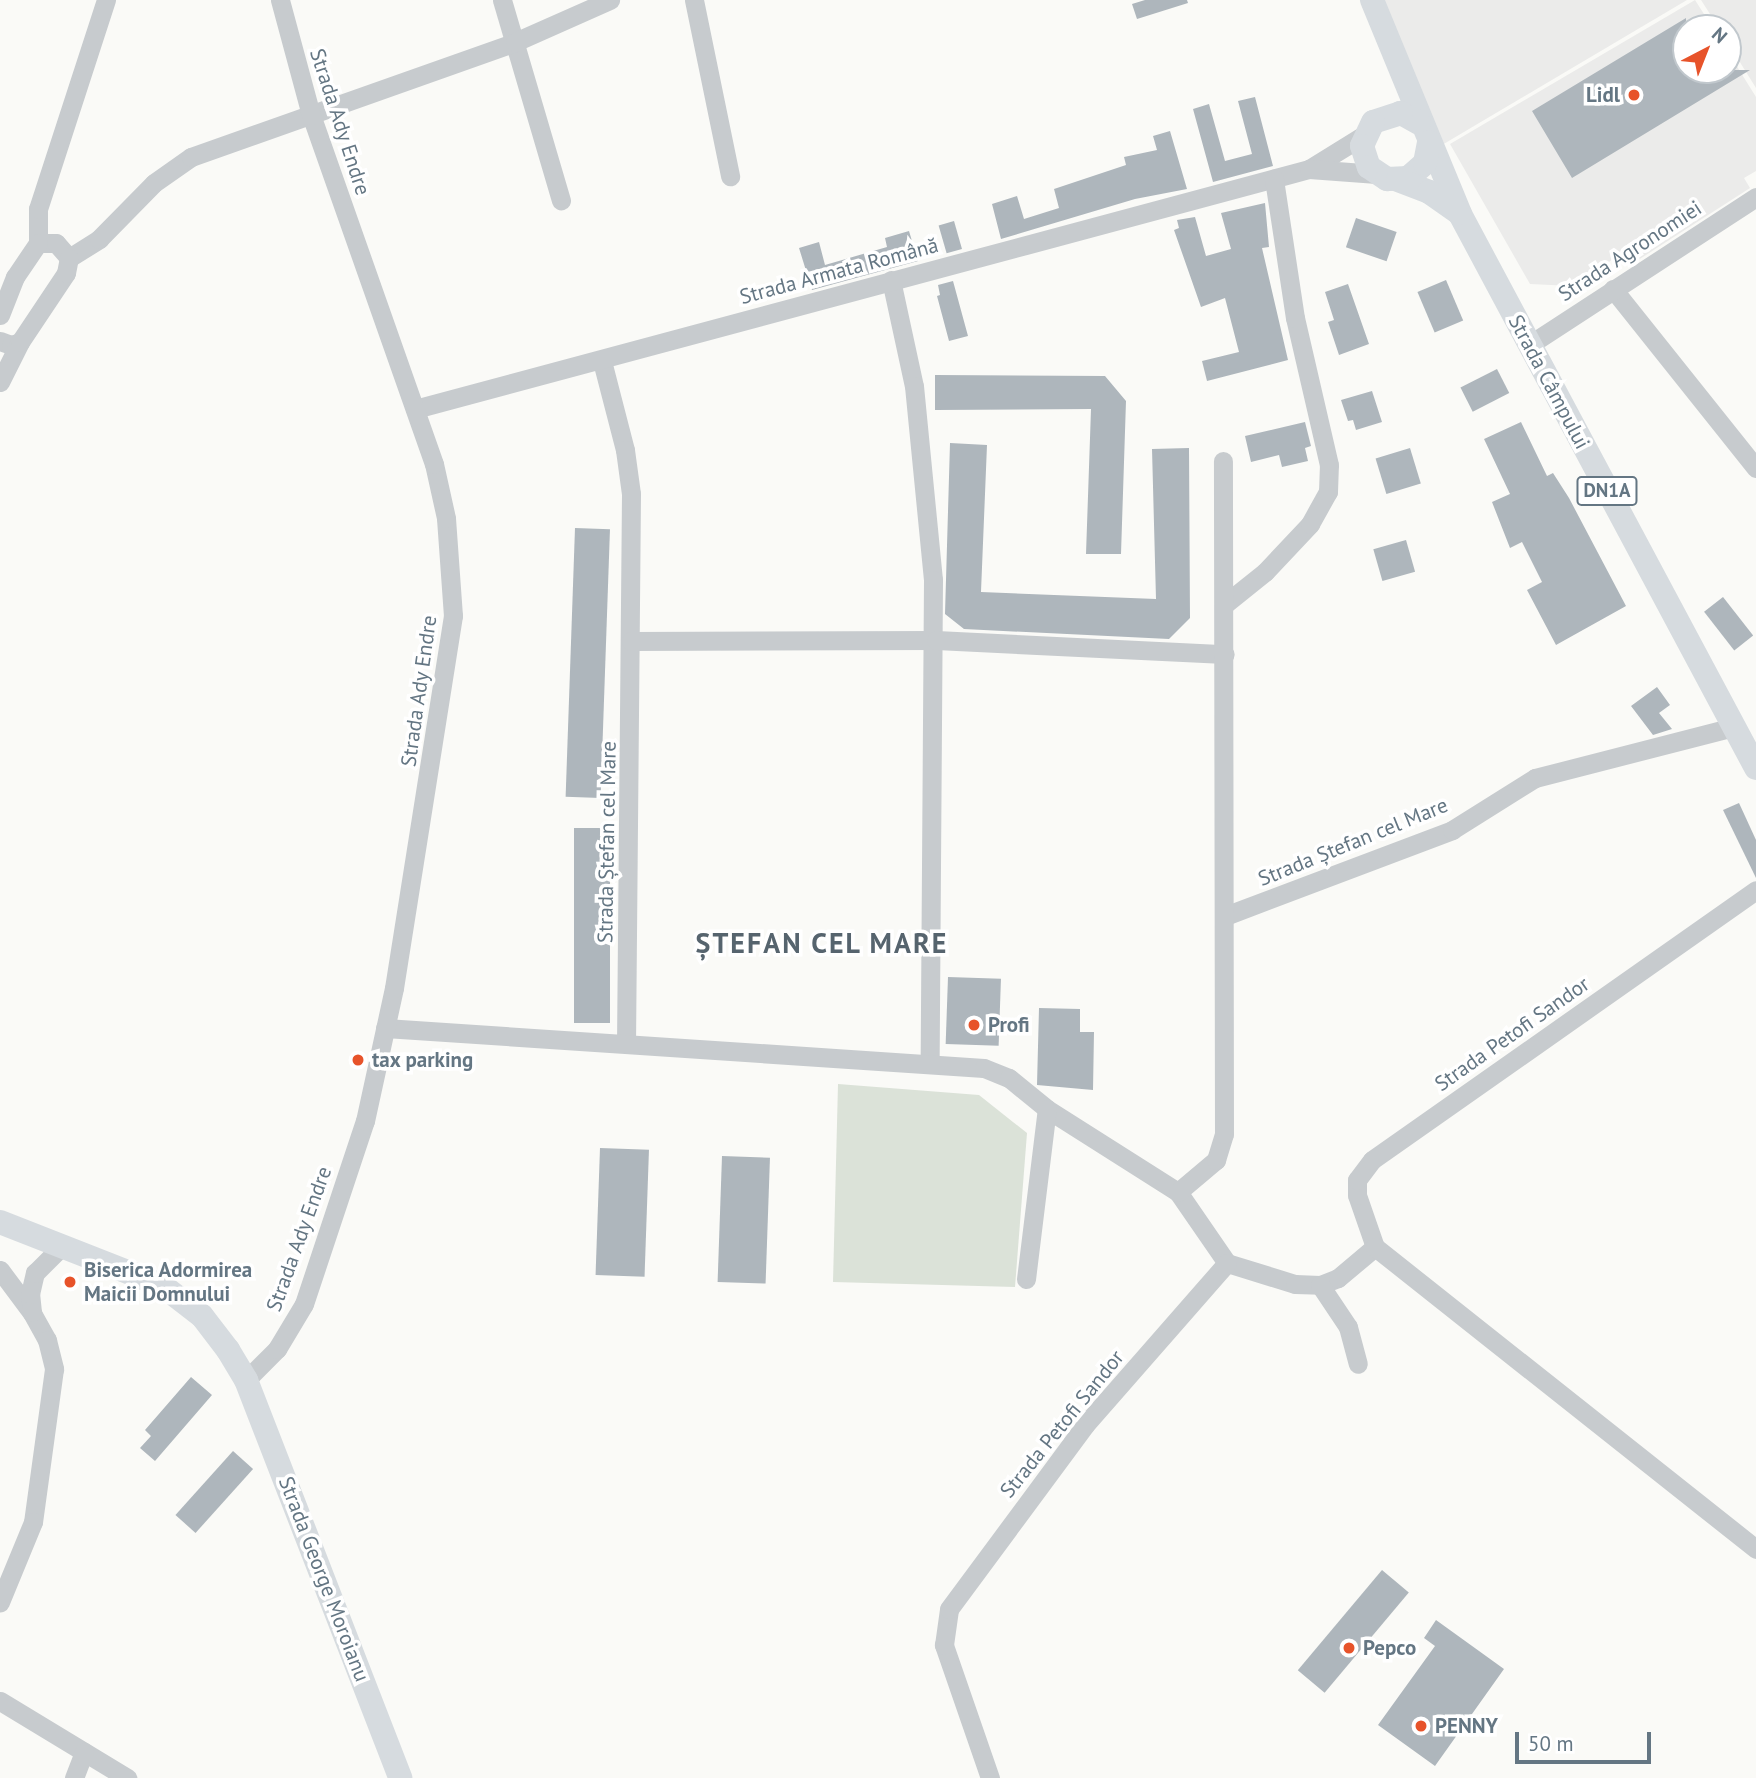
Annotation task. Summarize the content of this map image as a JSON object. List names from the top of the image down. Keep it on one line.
{"streets":{"main road":["Strada Câmpului","DN1A","Strada George Moroianu"],"street":["Strada Ady Endre","Strada Agronomiei","Strada Armata Română","Strada Ștefan cel Mare","Strada Petofi Sandor"]},"crossings":[["Strada Ady Endre","Strada Armata Română"],["Strada Ady Endre","Strada George Moroianu"],["Strada Agronomiei","Strada Câmpului"],["Strada Armata Română","Strada Câmpului"],["Strada Armata Română","Strada Ștefan cel Mare"],["Strada Câmpului","Strada Ștefan cel Mare"]],"districts":["ȘTEFAN CEL MARE"],"places":["Lidl","Profi","tax parking","Biserica Adormirea Maicii Domnului","Pepco","PENNY"],"scale_bar":"50 m","north":"top right"}
